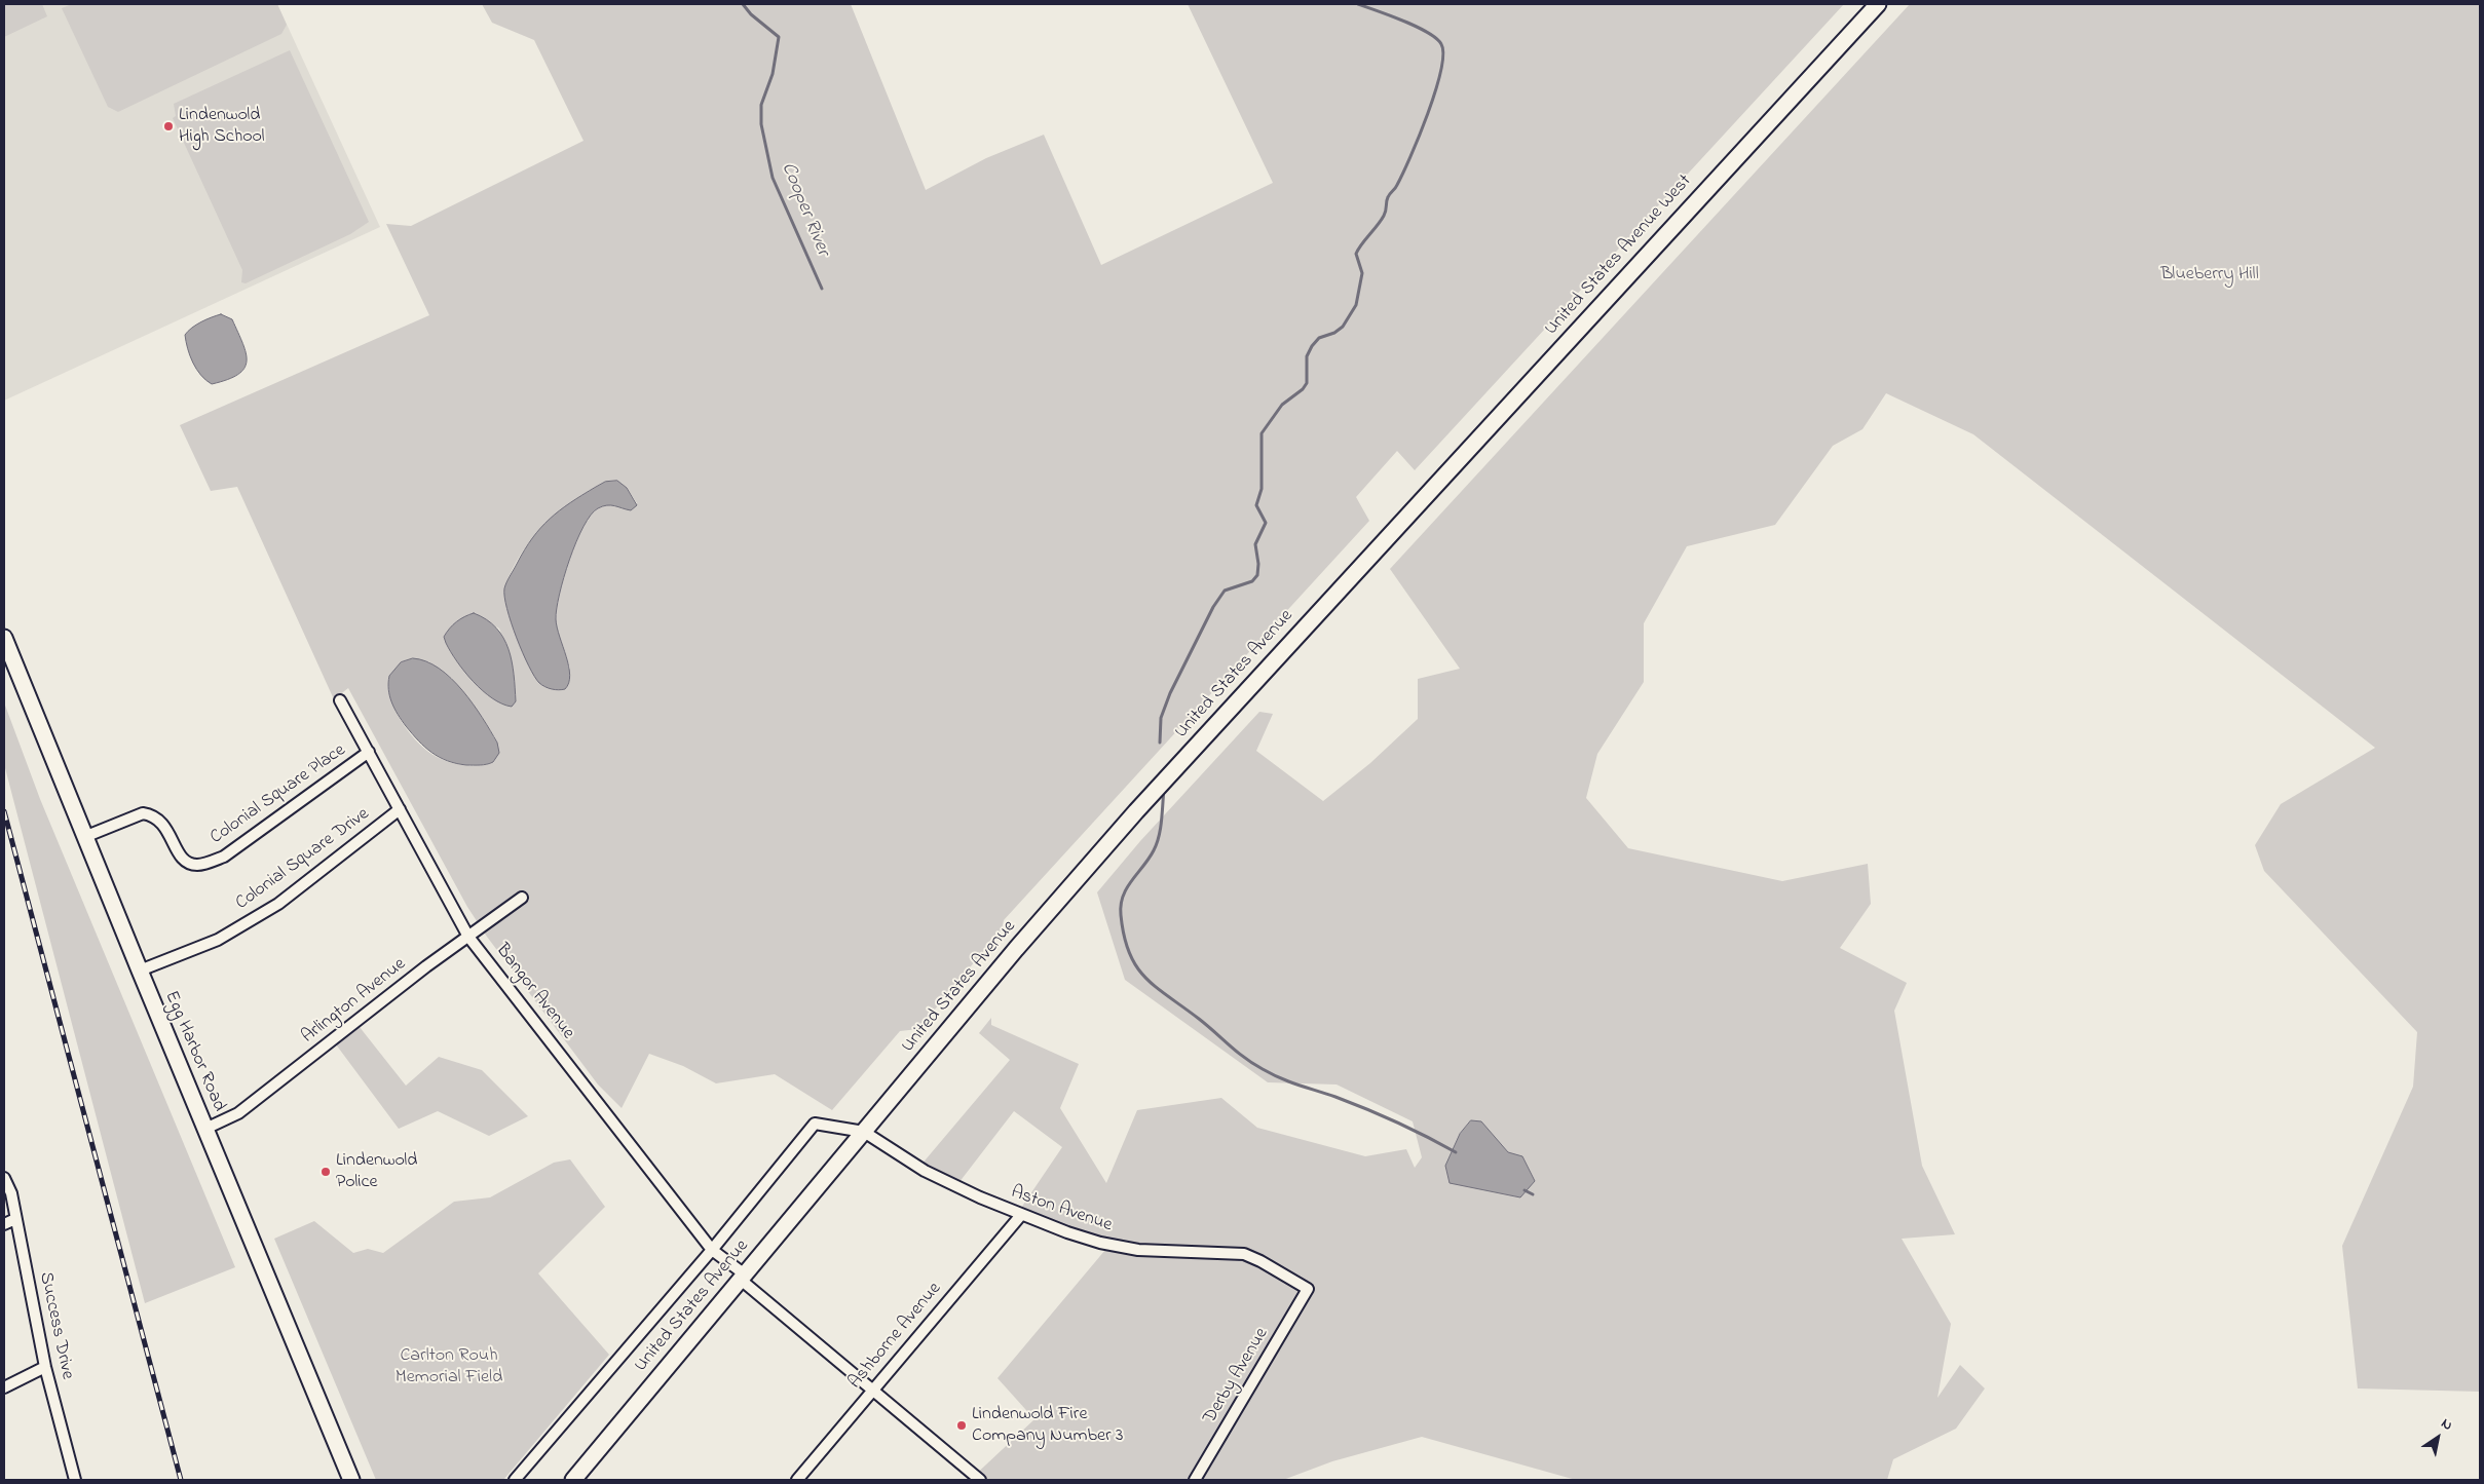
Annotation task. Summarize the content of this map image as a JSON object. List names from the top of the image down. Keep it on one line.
{"streets":{"street":["United States Avenue West","United States Avenue","Colonial Square Place","Colonial Square Drive","Bangor Avenue","Arlington Avenue","Egg Harbor Road","Aston Avenue","Success Drive","Ashborne Avenue","Derby Avenue"]},"crossings":[["United States Avenue West","United States Avenue"],["United States Avenue","Bangor Avenue"],["United States Avenue","Aston Avenue"],["Colonial Square Place","Bangor Avenue"],["Colonial Square Place","Egg Harbor Road"],["Colonial Square Drive","Bangor Avenue"],["Colonial Square Drive","Egg Harbor Road"],["Bangor Avenue","Arlington Avenue"],["Bangor Avenue","Ashborne Avenue"],["Arlington Avenue","Egg Harbor Road"],["Aston Avenue","Ashborne Avenue"],["Aston Avenue","Derby Avenue"]],"water":["Cooper River"],"parks":["Blueberry Hill","Carlton Rouh Memorial Field"],"places":["Lindenwold High School","Lindenwold Police","Lindenwold Fire Company Number 3"],"north":"top right"}
